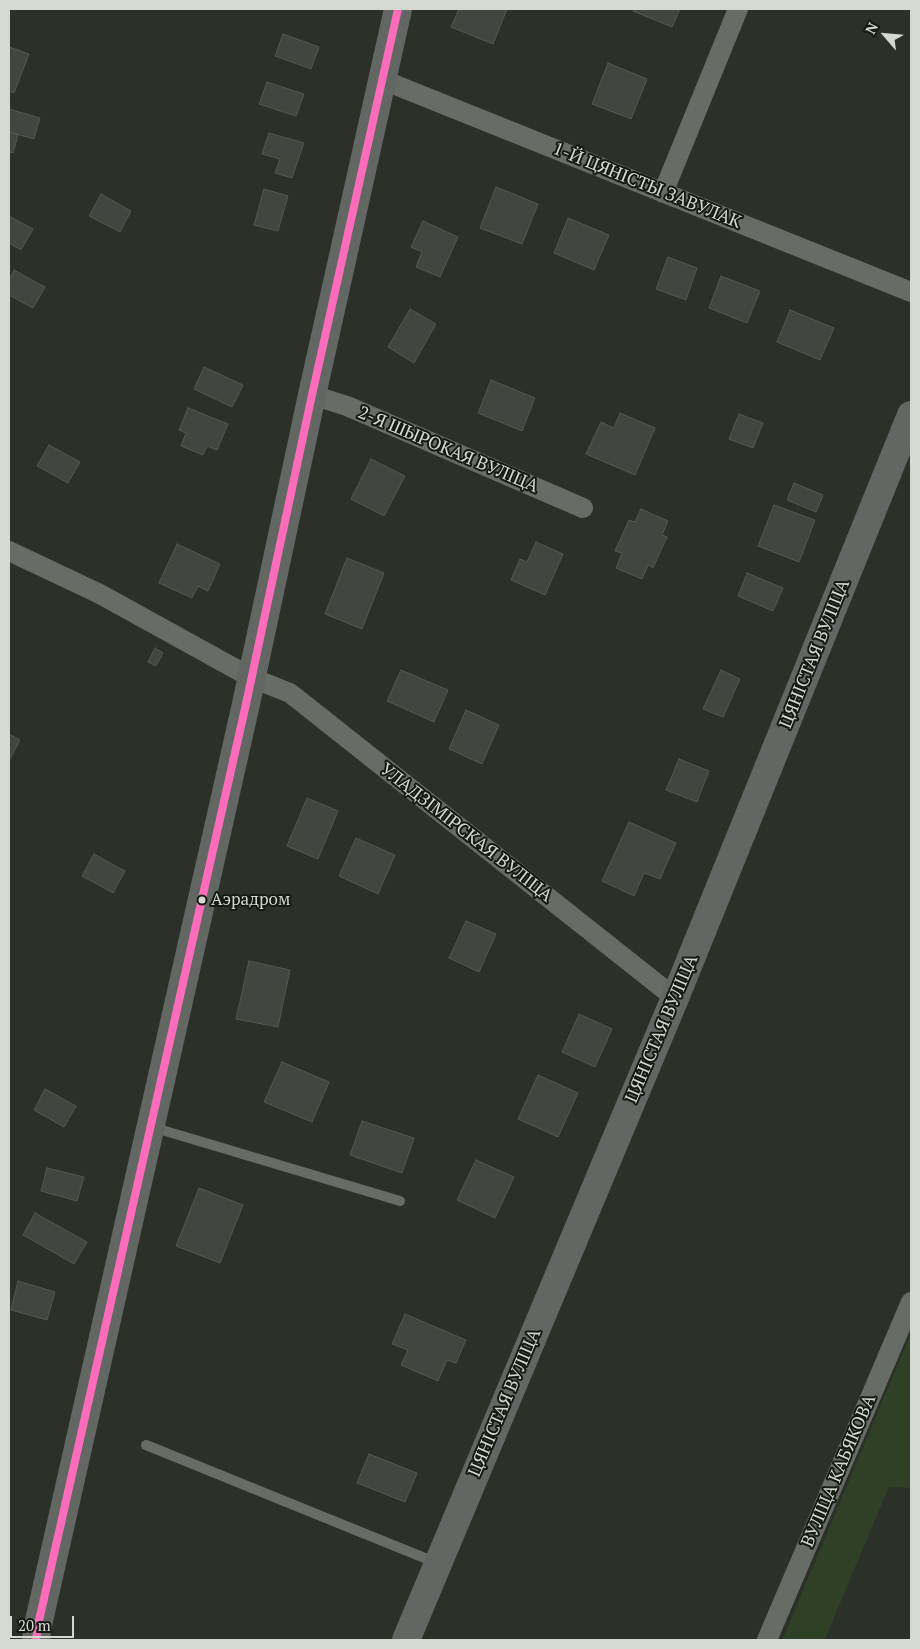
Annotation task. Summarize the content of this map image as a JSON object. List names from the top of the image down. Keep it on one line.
{"streets":{"street":["1-Й ЦЯНІСТЫ ЗАВУЛАК","2-Я ШЫРОКАЯ ВУЛІЦА","ЦЯНІСТАЯ ВУЛІЦА","УЛАДЗІМІРСКАЯ ВУЛІЦА","ВУЛІЦА КАБЯКОВА"]},"crossings":[["ЦЯНІСТАЯ ВУЛІЦА","УЛАДЗІМІРСКАЯ ВУЛІЦА"]],"places":["Аэрадром"],"scale_bar":"20 m","north":"top left"}
